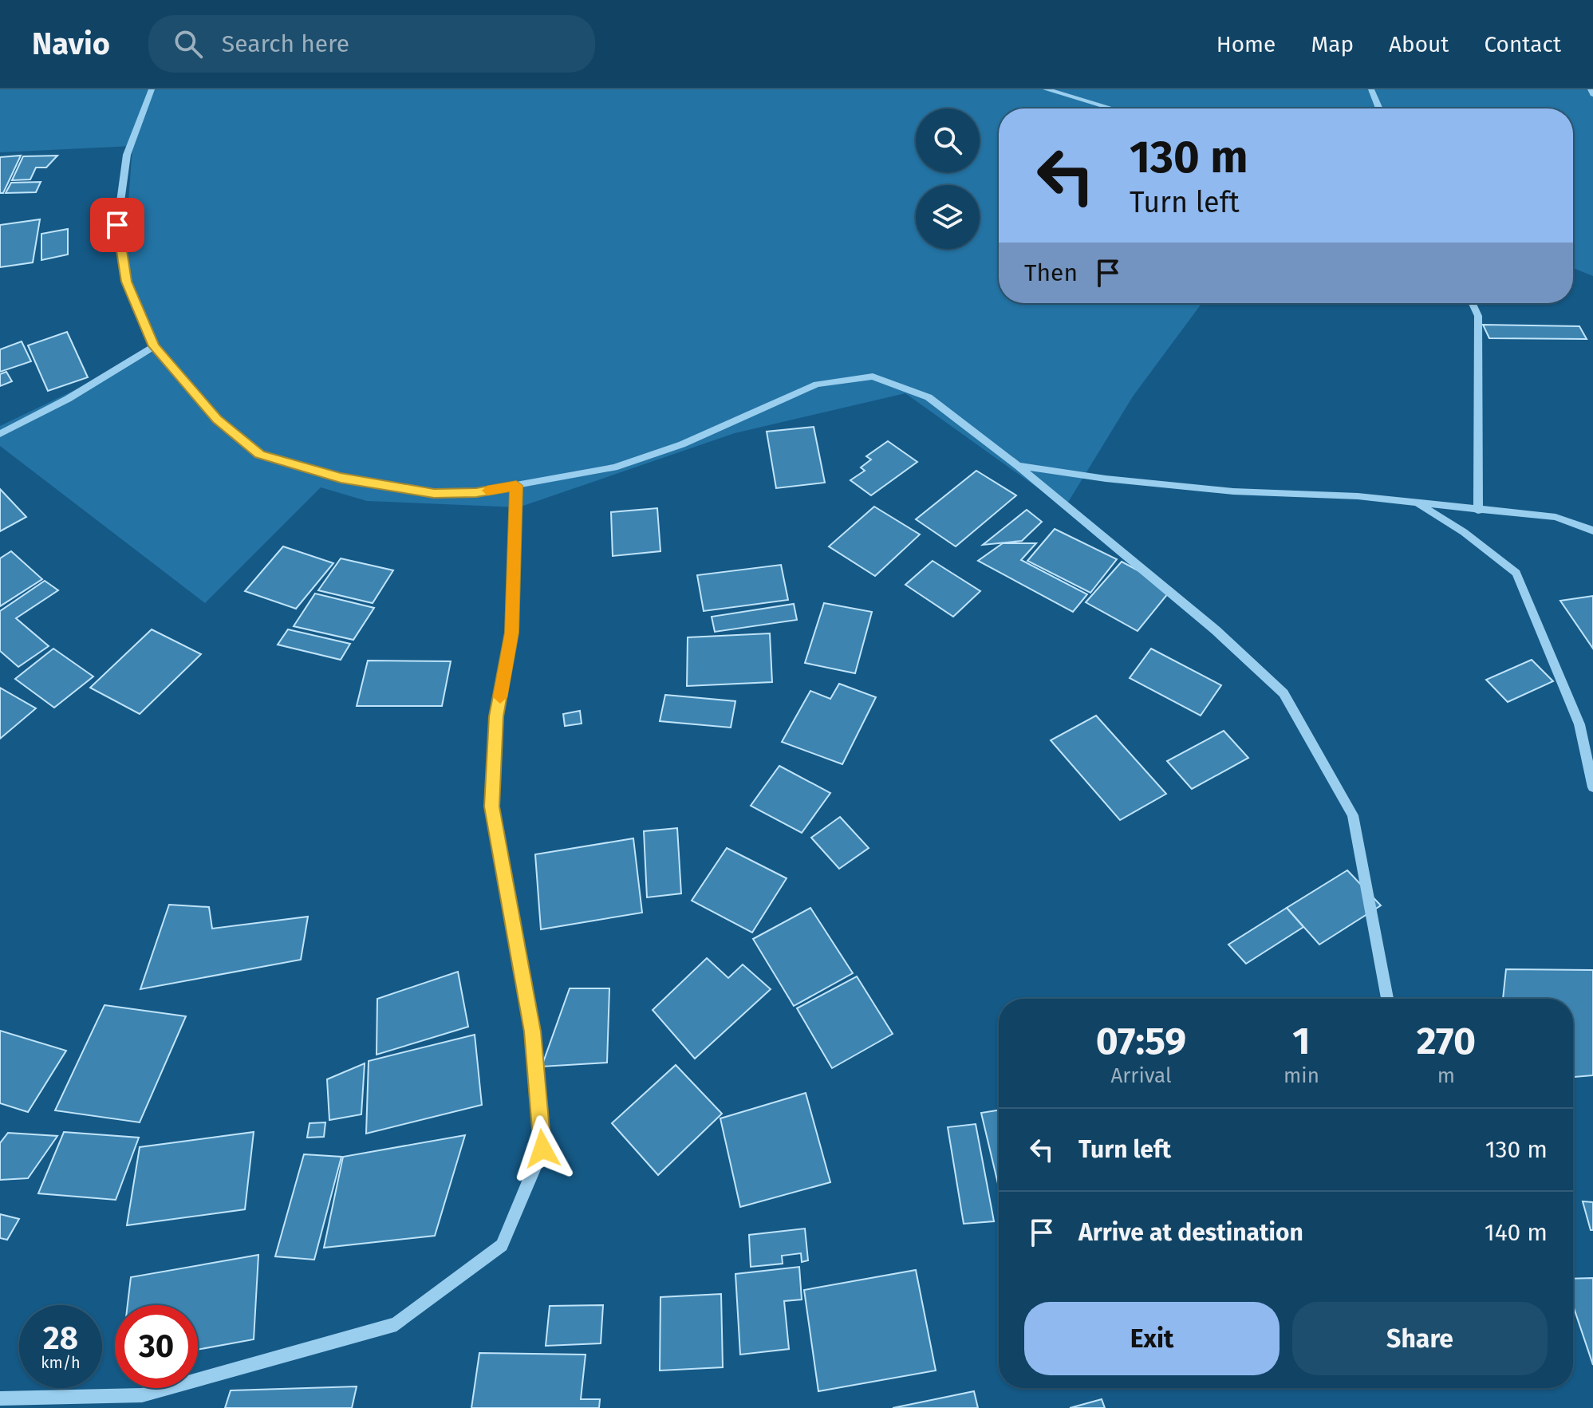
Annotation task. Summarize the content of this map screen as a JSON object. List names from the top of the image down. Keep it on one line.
{"page":{"header":"Navio","search":"Search here","nav":["Home","Map","About","Contact"],"turn":["130 m","Turn left"],"then":"Then","eta":["07:59","Arrival","1","min","270","m"],"list":[{"name":"Turn left","value":"130 m"},{"name":"Arrive at destination","value":"140 m"}],"buttons":["Exit","Share"],"speed":"28 km/h","limit":"30"}}
